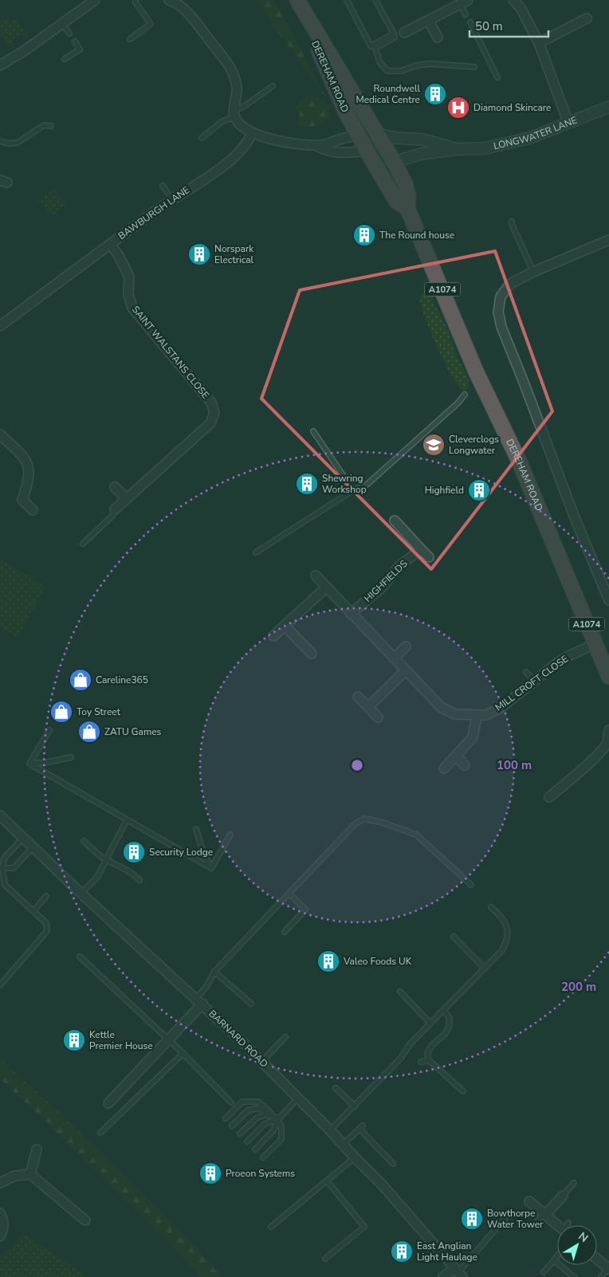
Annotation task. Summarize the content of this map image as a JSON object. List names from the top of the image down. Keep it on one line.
{"streets":{"highway":["DEREHAM ROAD","A1074"],"street":["LONGWATER LANE","BAWBURGH LANE","SAINT WALSTANS CLOSE","HIGHFIELDS","MILL CROFT CLOSE","BARNARD ROAD"]},"crossings":[["DEREHAM ROAD","LONGWATER LANE"],["DEREHAM ROAD","MILL CROFT CLOSE"],["BAWBURGH LANE","SAINT WALSTANS CLOSE"],["HIGHFIELDS","MILL CROFT CLOSE"]],"places":{"building":["Roundwell Medical Centre","The Round house","Norspark Electrical","Shewring Workshop","Highfield","Security Lodge","Valeo Foods UK","Kettle Premier House","Proeon Systems","Bowthorpe Water Tower","East Anglian Light Haulage"],"hospital":["Diamond Skincare"],"school or university":["Cleverclogs Longwater"],"shop":["Careline365","Toy Street","ZATU Games"]},"scale_bar":"50 m","north":"top right","rings":["100 m","200 m"]}
